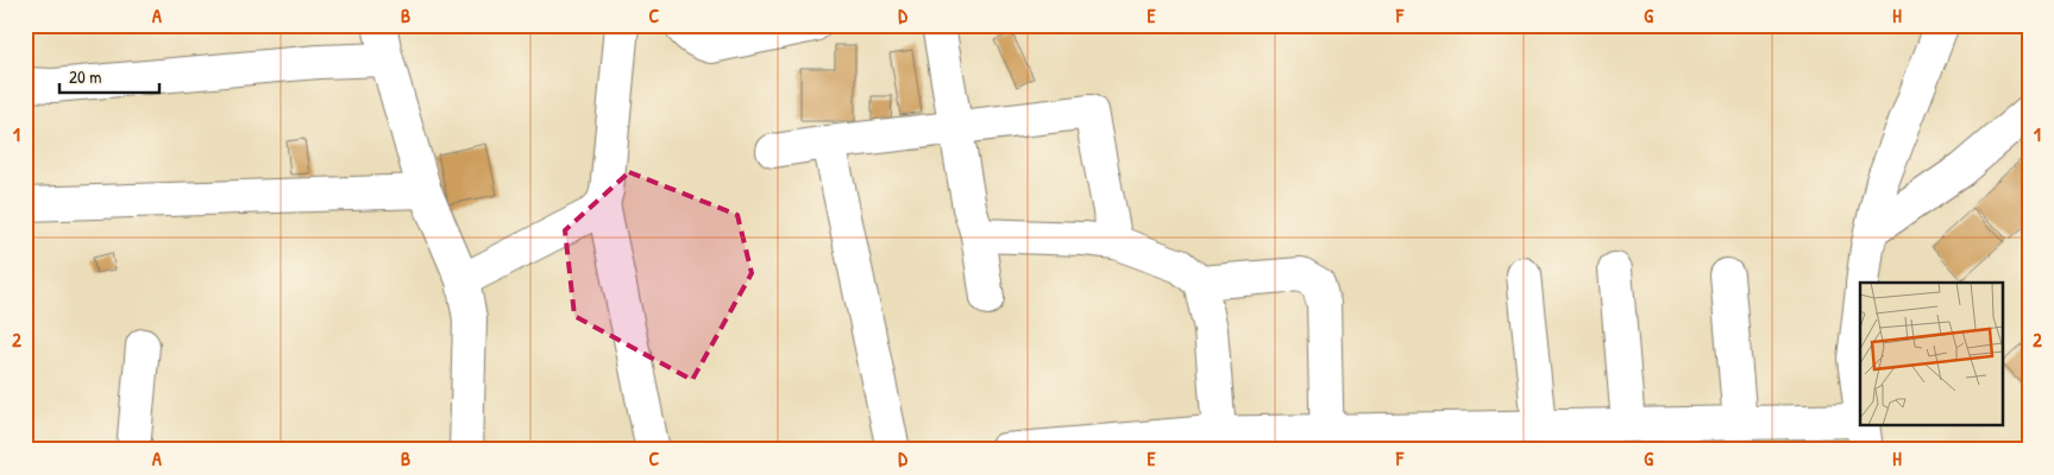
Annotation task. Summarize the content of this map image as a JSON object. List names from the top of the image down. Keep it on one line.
{"scale_bar":"20 m","grid":{"columns":["A","B","C","D","E","F","G","H"],"rows":["1","2"]}}
